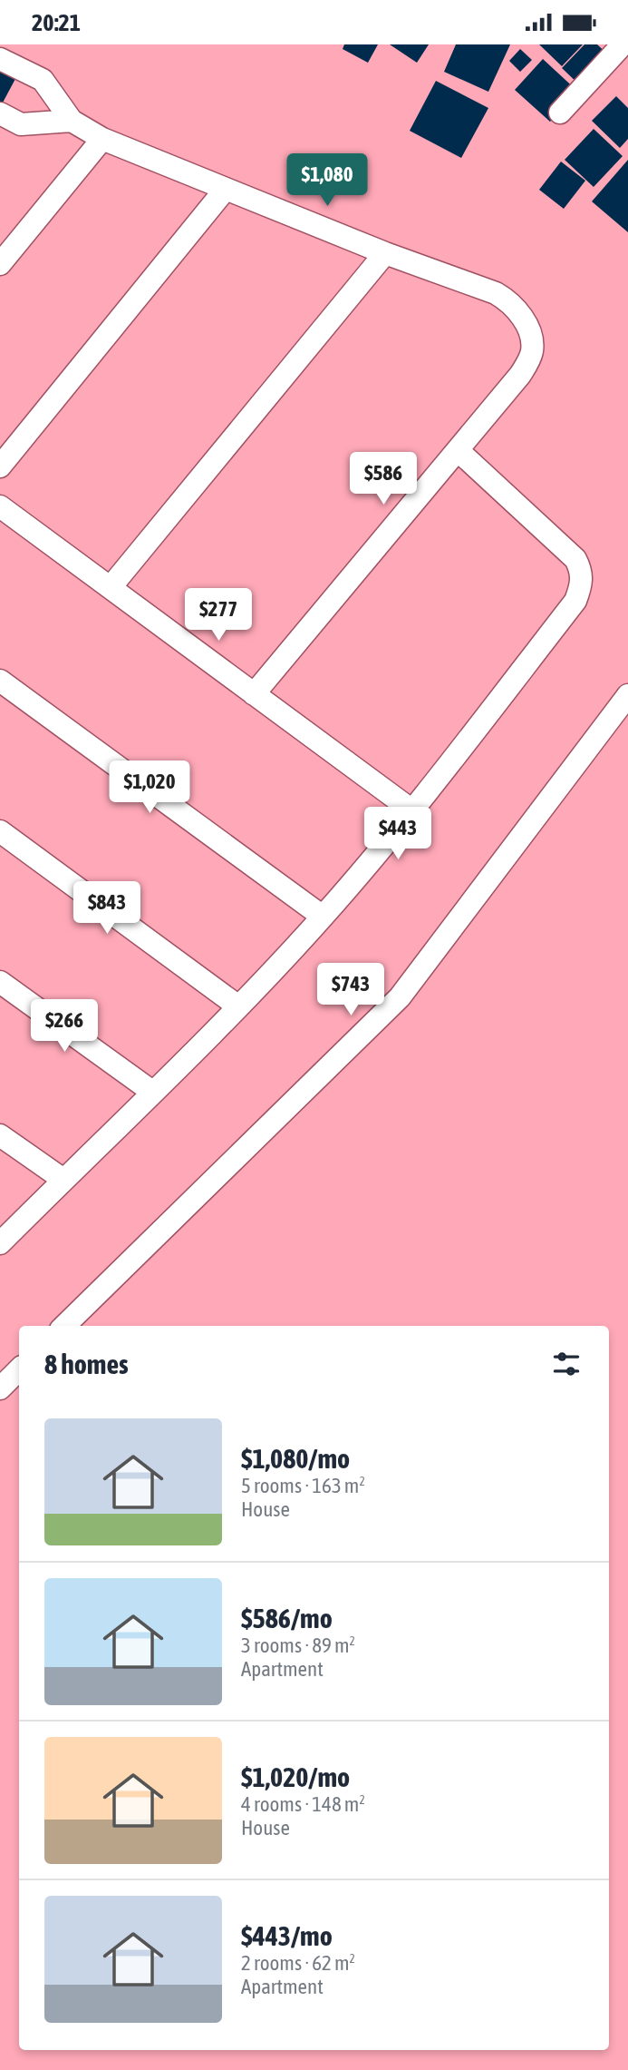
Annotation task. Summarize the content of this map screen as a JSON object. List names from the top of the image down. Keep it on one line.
{"page":{"status":"20:21","price":["$1,080","$586","$277","$1,020","$443","$843","$743","$266"],"heading":"8 homes","list":[{"name":"$1,080/mo","note":"5 rooms · 163 m² · House"},{"name":"$586/mo","note":"3 rooms · 89 m² · Apartment"},{"name":"$1,020/mo","note":"4 rooms · 148 m² · House"},{"name":"$443/mo","note":"2 rooms · 62 m² · Apartment"}]}}
